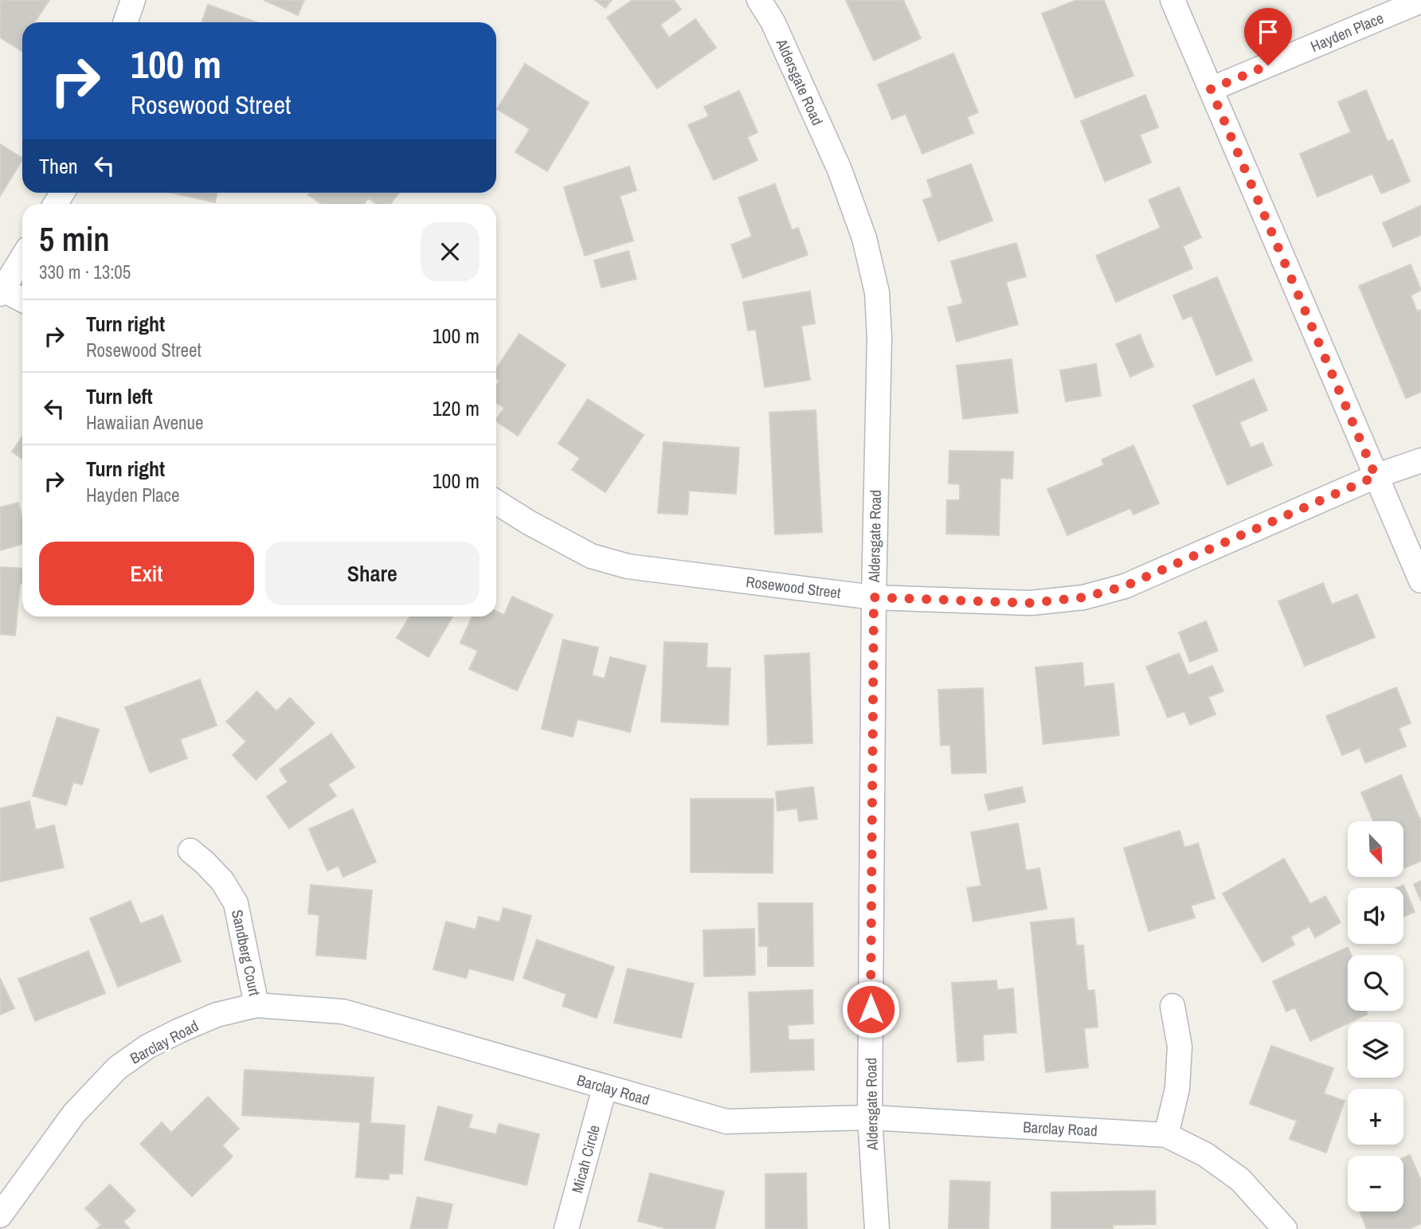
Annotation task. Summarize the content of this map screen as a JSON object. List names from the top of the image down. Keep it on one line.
{"streets":{"street":["Hayden Place","Aldersgate Road","Rosewood Street","Sandberg Court","Barclay Road","Micah Circle"]},"crossings":[["Aldersgate Road","Rosewood Street"],["Aldersgate Road","Barclay Road"],["Sandberg Court","Barclay Road"],["Barclay Road","Micah Circle"]],"north":"bottom right","page":{"turn":["100 m","Rosewood Street"],"then":"Then","heading":["5 min","330 m · 13:05"],"list":[{"name":"Turn right","note":"Rosewood Street","value":"100 m"},{"name":"Turn left","note":"Hawaiian Avenue","value":"120 m"},{"name":"Turn right","note":"Hayden Place","value":"100 m"}],"buttons":["Exit","Share"],"map_buttons":["+","−"]}}
